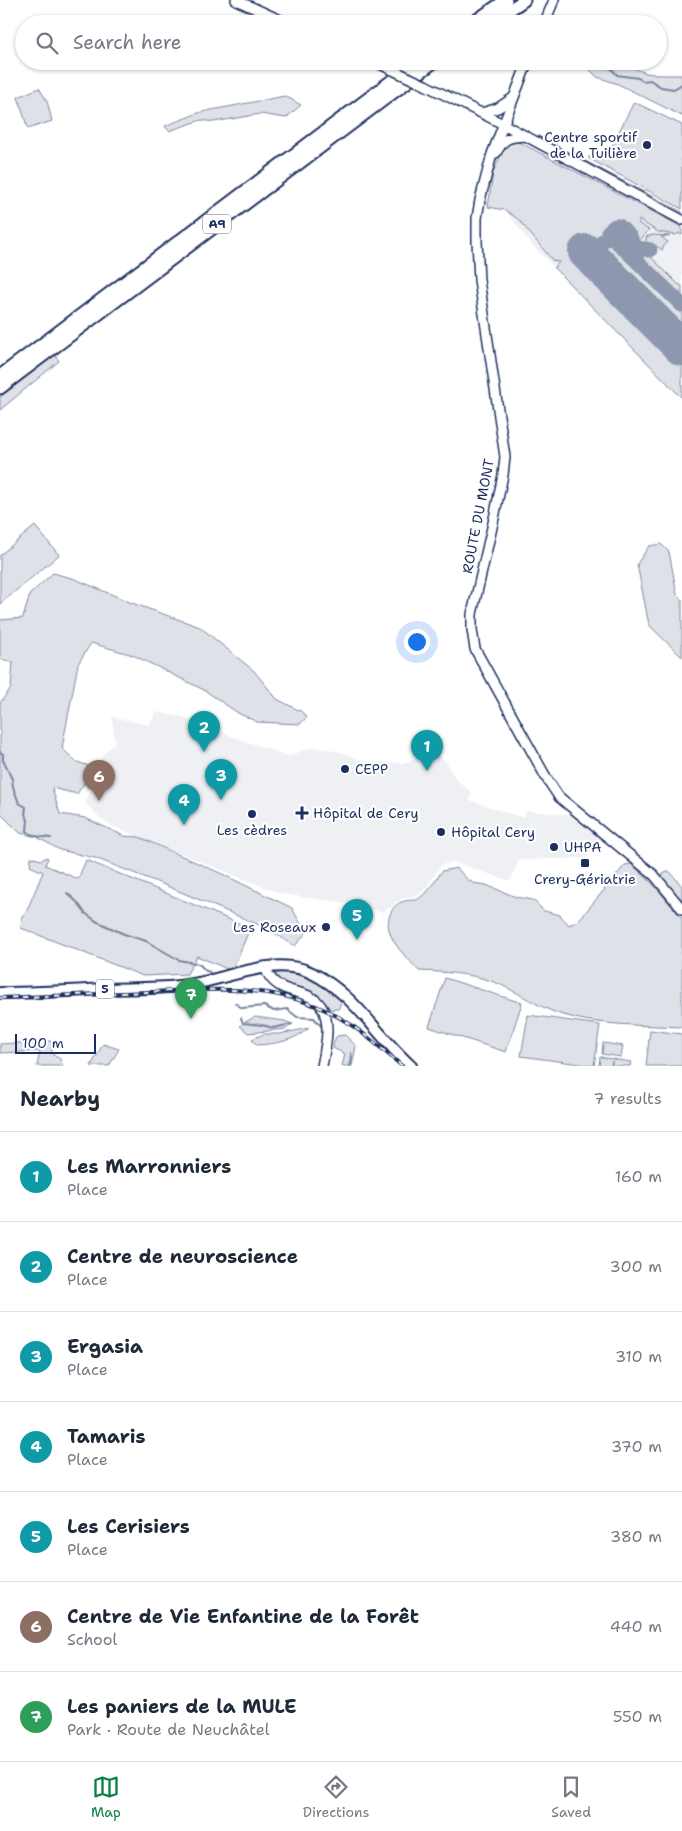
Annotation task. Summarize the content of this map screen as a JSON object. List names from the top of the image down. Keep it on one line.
{"streets":{"highway":["A9"],"main road":["ROUTE DU MONT","5"]},"places":{"other":["Centre sportif de la Tuilière","CEPP","Les cèdres","Hôpital Cery","UHPA","Les Roseaux"],"health":["Hôpital de Cery"],"transit":["Crery-Gériatrie"]},"scale_bar":"100 m","page":{"search":"Search here","pins":["2","1","3","6","4","5","7"],"scale":"100 m","heading":["Nearby","7 results"],"list":[{"mark":"1","name":"Les Marronniers","note":"Place","value":"160 m"},{"mark":"2","name":"Centre de neuroscience","note":"Place","value":"300 m"},{"mark":"3","name":"Ergasia","note":"Place","value":"310 m"},{"mark":"4","name":"Tamaris","note":"Place","value":"370 m"},{"mark":"5","name":"Les Cerisiers","note":"Place","value":"380 m"},{"mark":"6","name":"Centre de Vie Enfantine de la Forêt","note":"School","value":"440 m"},{"mark":"7","name":"Les paniers de la MULE","note":"Park · Route de Neuchâtel","value":"550 m"}],"nav":["Map","Directions","Saved"]}}
